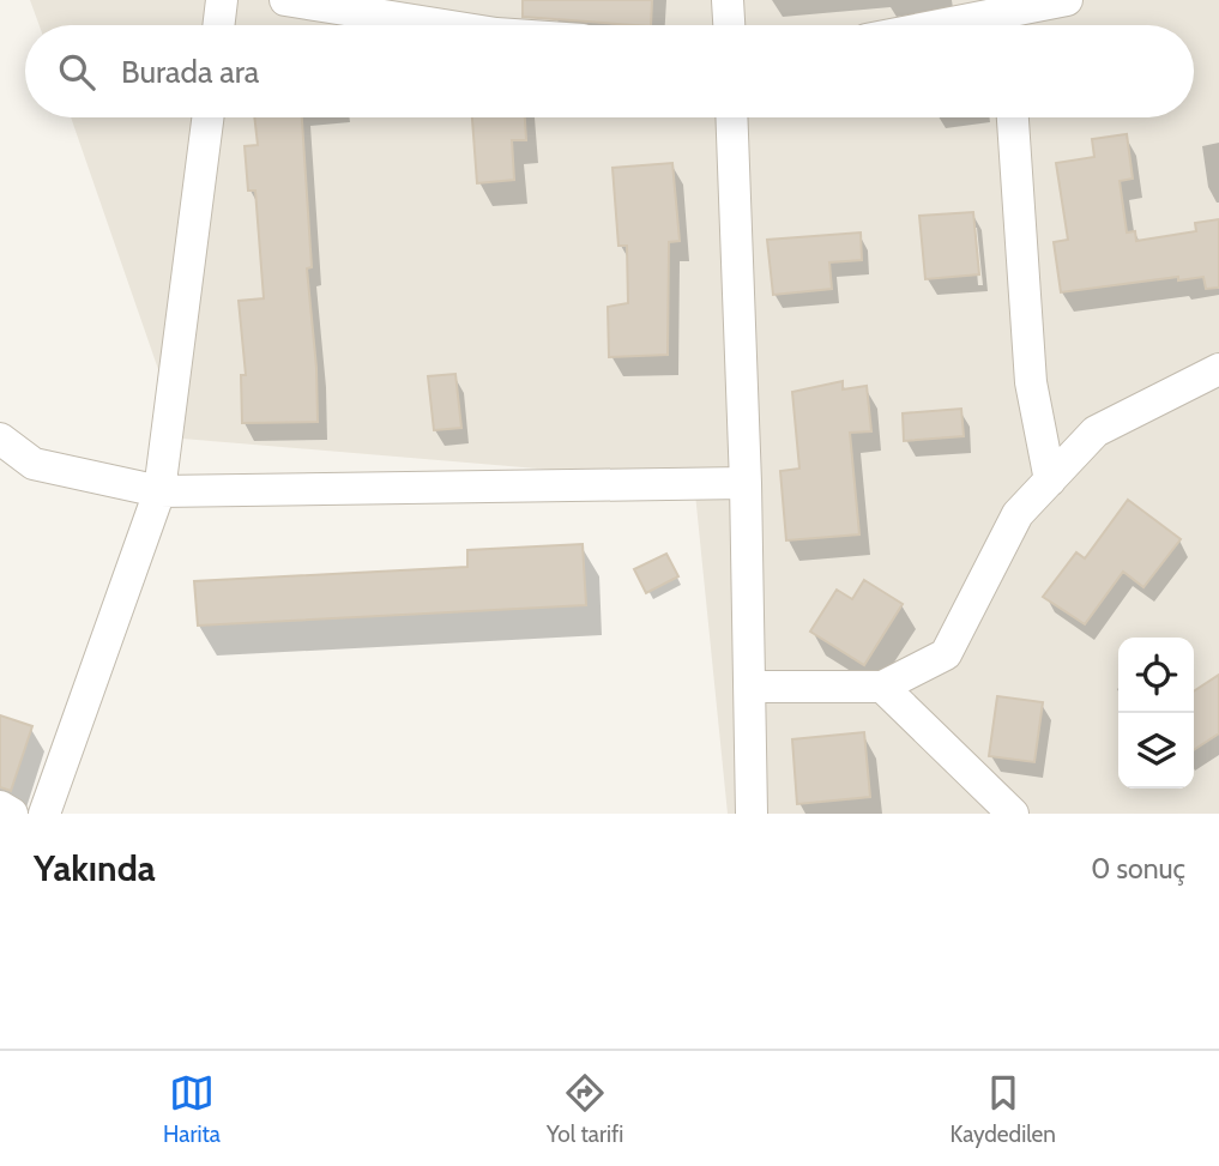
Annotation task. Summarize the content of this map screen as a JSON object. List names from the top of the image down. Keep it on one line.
{"page":{"search":"Burada ara","heading":["Yakında","0 sonuç"],"nav":["Harita","Yol tarifi","Kaydedilen"]}}
